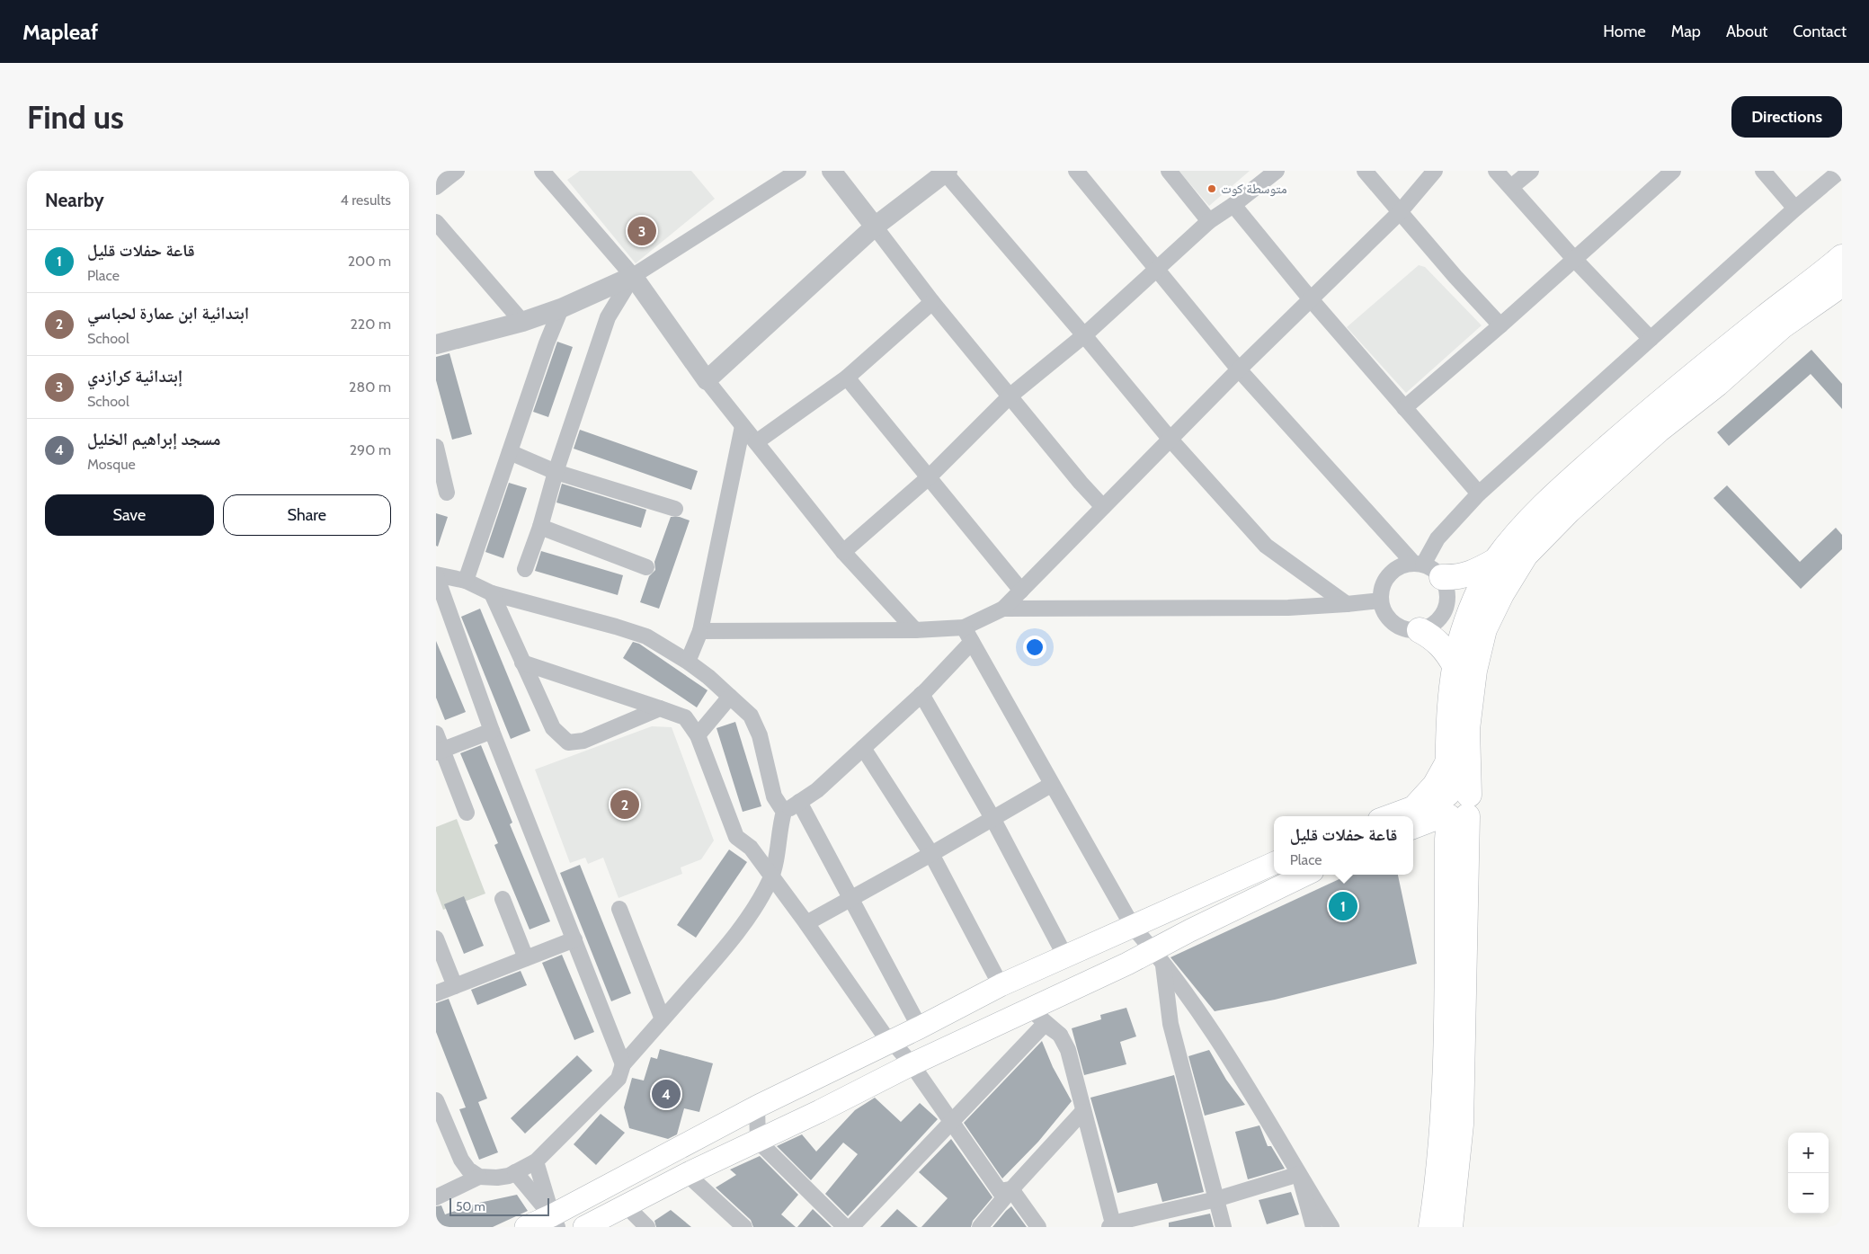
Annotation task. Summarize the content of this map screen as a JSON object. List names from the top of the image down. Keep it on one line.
{"places":["متوسطة كوت"],"scale_bar":"50 m","page":{"header":"Mapleaf","nav":["Home","Map","About","Contact"],"buttons":["Directions",["Save","Share"]],"title":"Find us","heading":["Nearby","4 results"],"pins":["3","2","1","4"],"list":[{"mark":"1","name":"قاعة حفلات قليل","note":"Place","value":"200 m"},{"mark":"2","name":"ابتدائية ابن عمارة لحباسي","note":"School","value":"220 m"},{"mark":"3","name":"إبتدائية كرازدي","note":"School","value":"280 m"},{"mark":"4","name":"مسجد إبراهيم الخليل","note":"Mosque","value":"290 m"}],"popup":["قاعة حفلات قليل","Place"],"map_buttons":["+","−"],"scale":"50 m"}}
